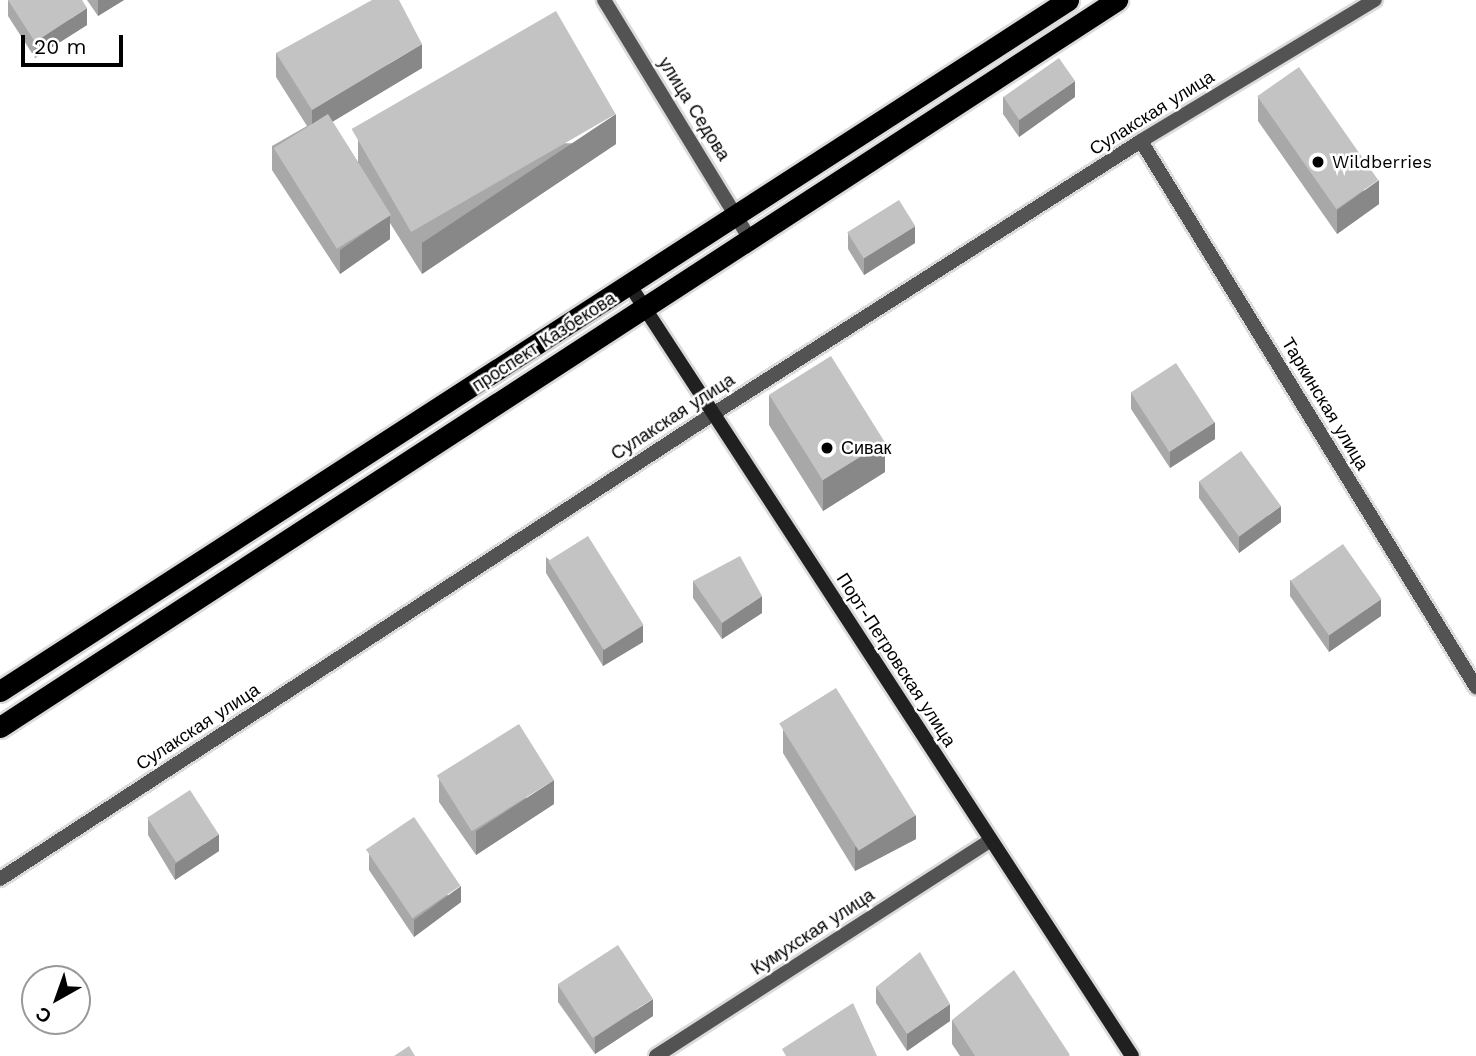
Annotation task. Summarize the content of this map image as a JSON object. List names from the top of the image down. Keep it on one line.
{"streets":{"highway":["проспект Казбекова"],"street":["улица Седова","Сулакская улица","Таркинская улица","Порт-Петровская улица","Кумухская улица"]},"crossings":[["улица Седова","проспект Казбекова"],["Сулакская улица","Таркинская улица"],["Сулакская улица","Порт-Петровская улица"],["проспект Казбекова","Порт-Петровская улица"],["Порт-Петровская улица","Кумухская улица"]],"places":["Wildberries","Сивак"],"scale_bar":"20 m","north":"bottom left"}
